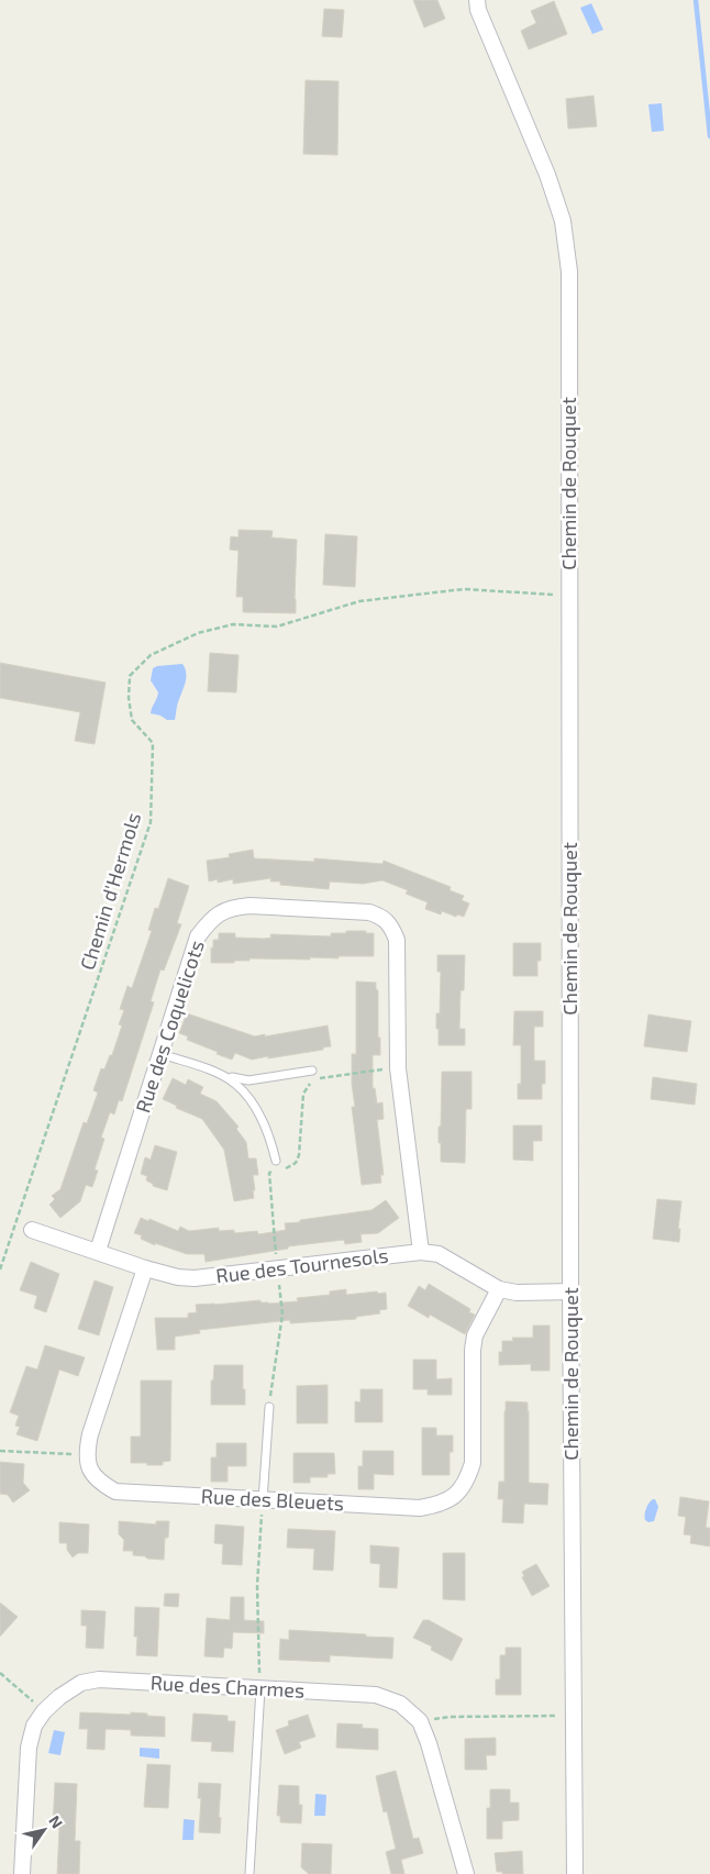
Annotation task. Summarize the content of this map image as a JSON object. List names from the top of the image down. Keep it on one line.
{"streets":{"street":["Chemin de Rouquet","Rue des Coquelicots","Rue des Tournesols","Rue des Bleuets","Rue des Charmes"],"path":["Chemin d'Hermols"]},"crossings":[["Chemin de Rouquet","Chemin d'Hermols"],["Chemin de Rouquet","Rue des Tournesols"],["Rue des Coquelicots","Rue des Tournesols"],["Rue des Tournesols","Rue des Bleuets"]],"north":"top right"}
